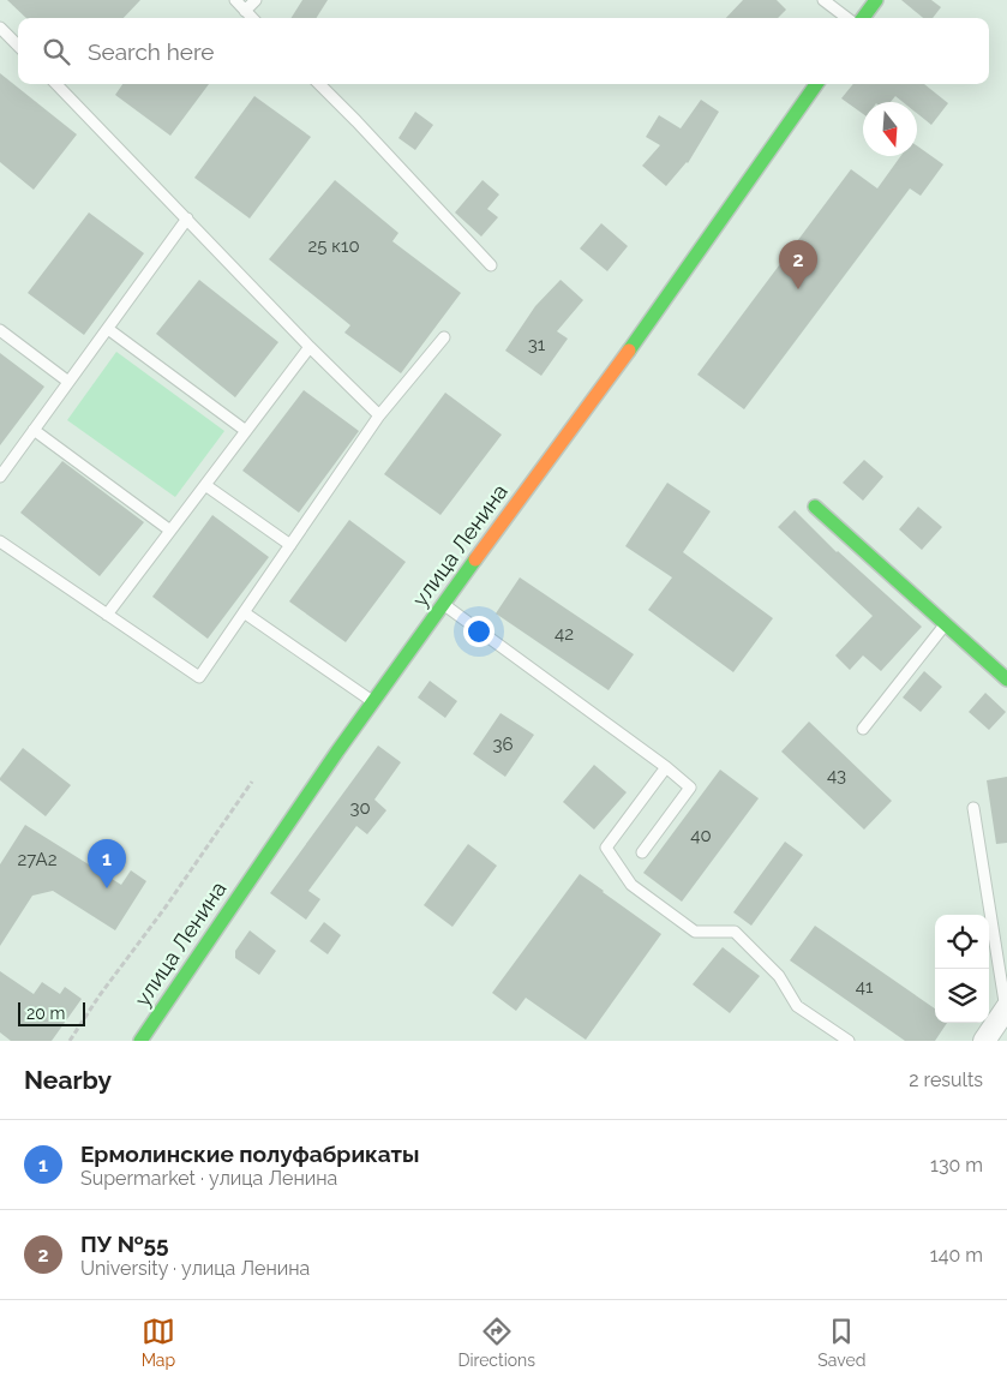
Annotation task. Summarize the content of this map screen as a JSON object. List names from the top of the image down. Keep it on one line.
{"streets":{"street":["улица Ленина"]},"house_numbers":["25 к10","31","42","36","43","30","40","27А2","41"],"scale_bar":"20 m","north":"bottom","page":{"search":"Search here","pins":["2","1"],"scale":"20 m","heading":["Nearby","2 results"],"list":[{"mark":"1","name":"Ермолинские полуфабрикаты","note":"Supermarket · улица Ленина","value":"130 m"},{"mark":"2","name":"ПУ №55","note":"University · улица Ленина","value":"140 m"}],"nav":["Map","Directions","Saved"]}}
